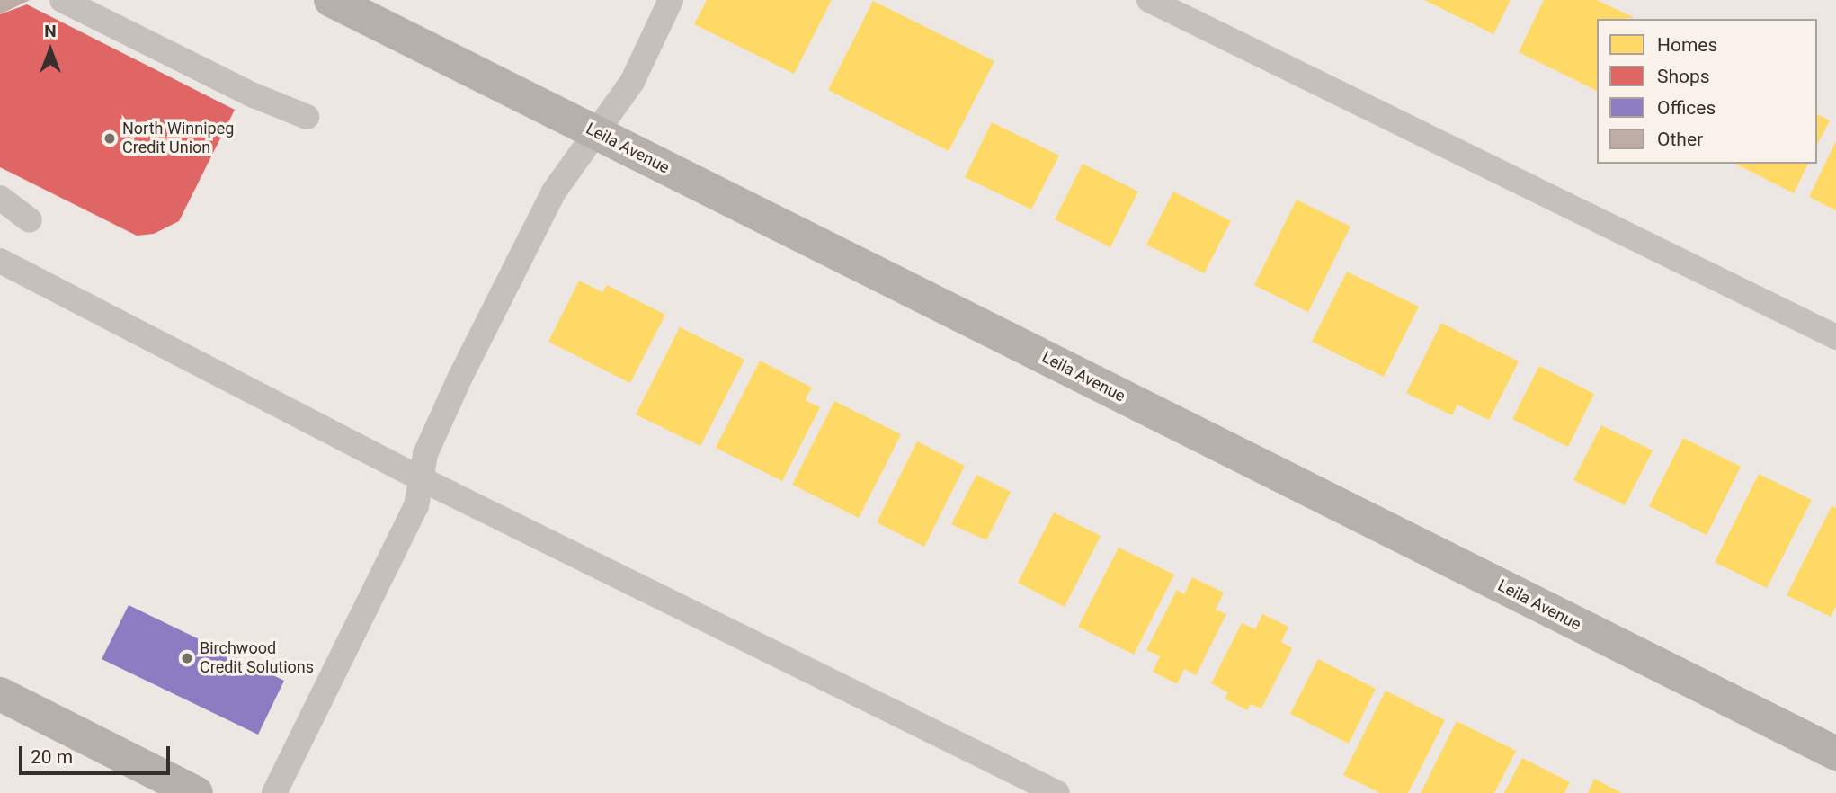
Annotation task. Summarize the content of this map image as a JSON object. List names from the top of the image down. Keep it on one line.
{"streets":{"main road":["Leila Avenue"]},"places":["North Winnipeg Credit Union","Birchwood Credit Solutions"],"legend":["Homes","Shops","Offices","Other"],"scale_bar":"20 m","north":"top"}
